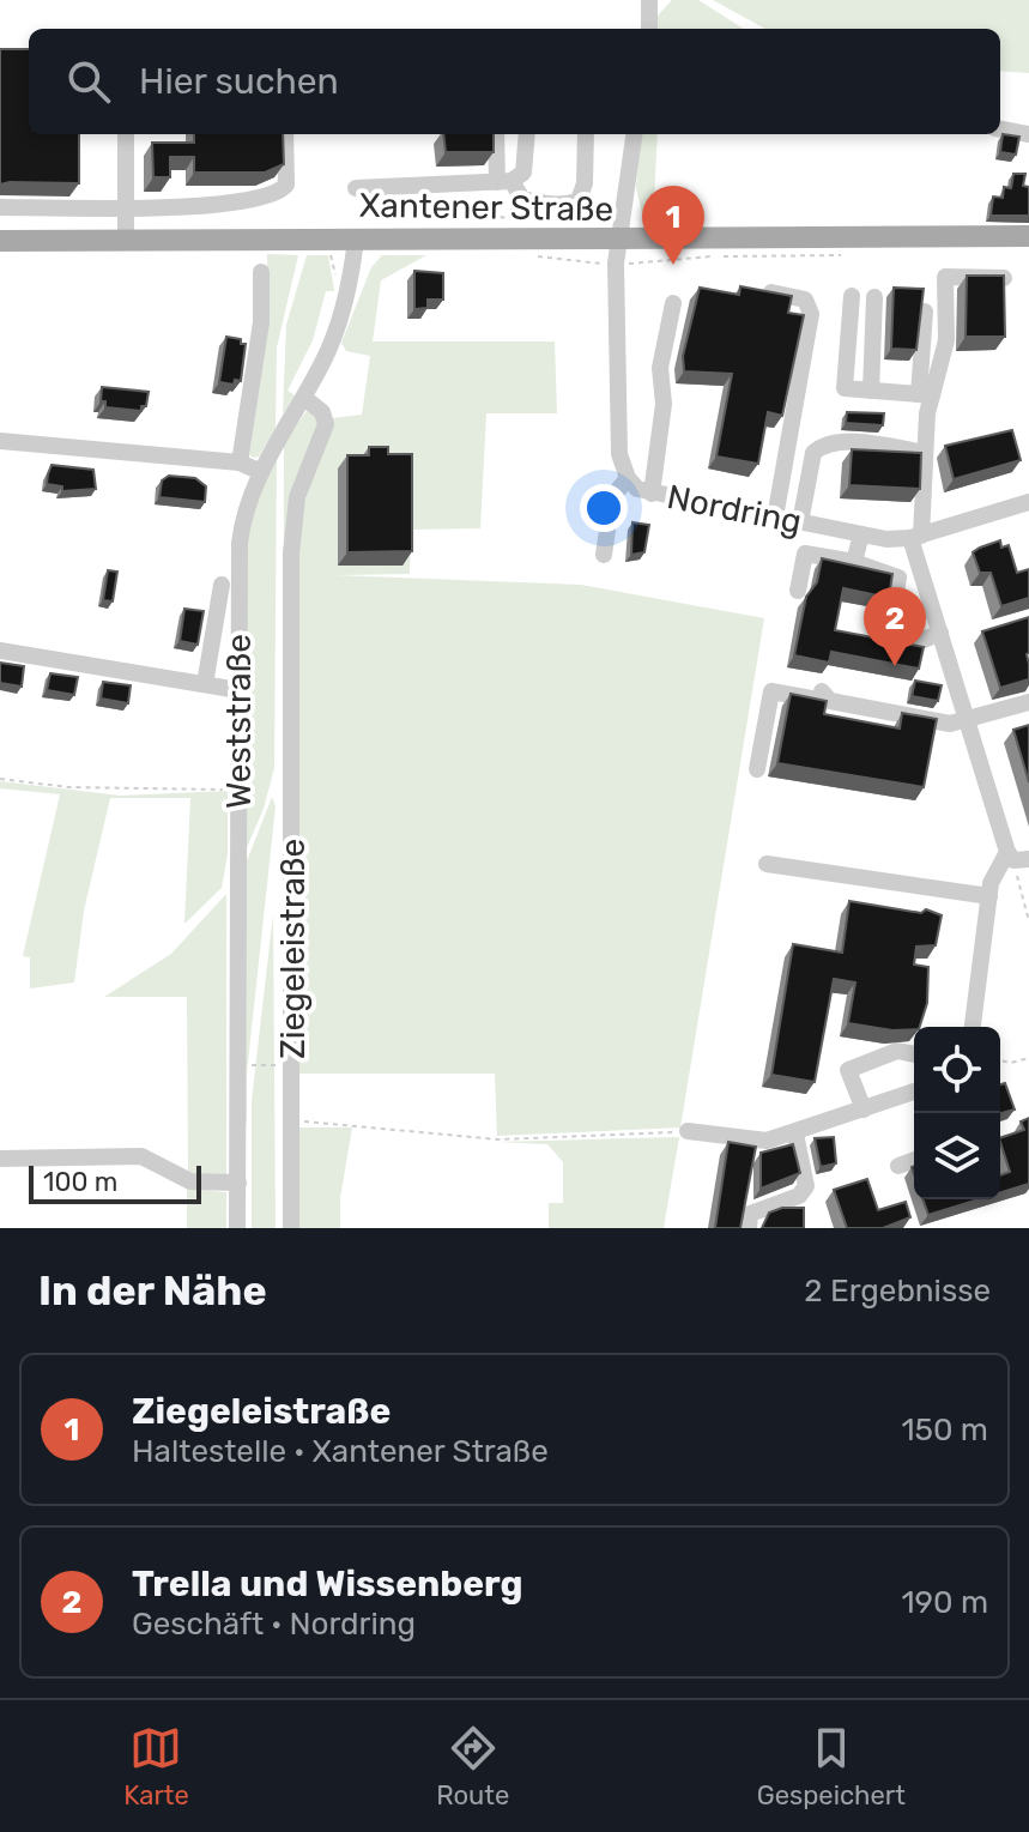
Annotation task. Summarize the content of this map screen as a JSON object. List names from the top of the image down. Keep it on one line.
{"streets":{"main road":["Xantener Straße"],"street":["Nordring","Weststraße","Ziegeleistraße"]},"crossings":[["Xantener Straße","Nordring"],["Xantener Straße","Weststraße"],["Weststraße","Ziegeleistraße"]],"scale_bar":"100 m","page":{"search":"Hier suchen","pins":["1","2"],"scale":"100 m","heading":["In der Nähe","2 Ergebnisse"],"list":[{"mark":"1","name":"Ziegeleistraße","note":"Haltestelle · Xantener Straße","value":"150 m"},{"mark":"2","name":"Trella und Wissenberg","note":"Geschäft · Nordring","value":"190 m"}],"nav":["Karte","Route","Gespeichert"]}}
